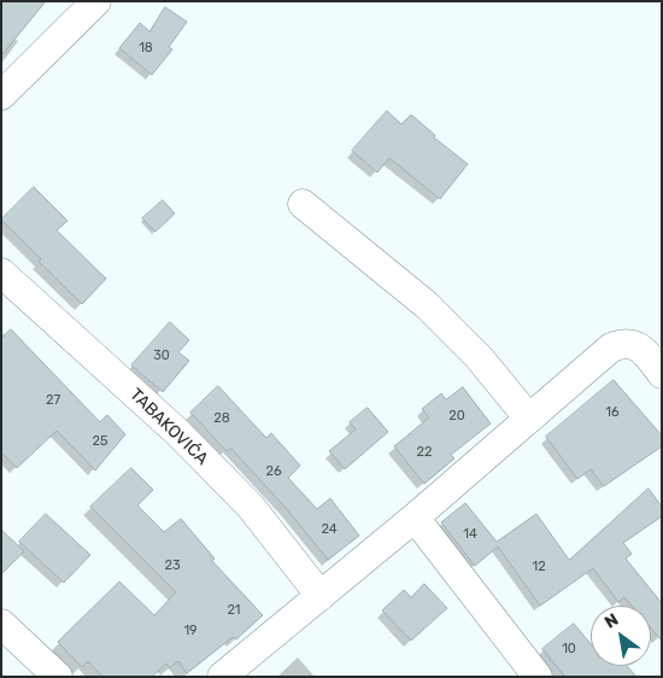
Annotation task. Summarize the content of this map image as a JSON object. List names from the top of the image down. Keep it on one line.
{"streets":{"street":["TABAKOVIĆA"]},"house_numbers":["18","30","27","16","20","28","25","22","26","24","14","23","12","21","19","10"],"north":"top left"}
